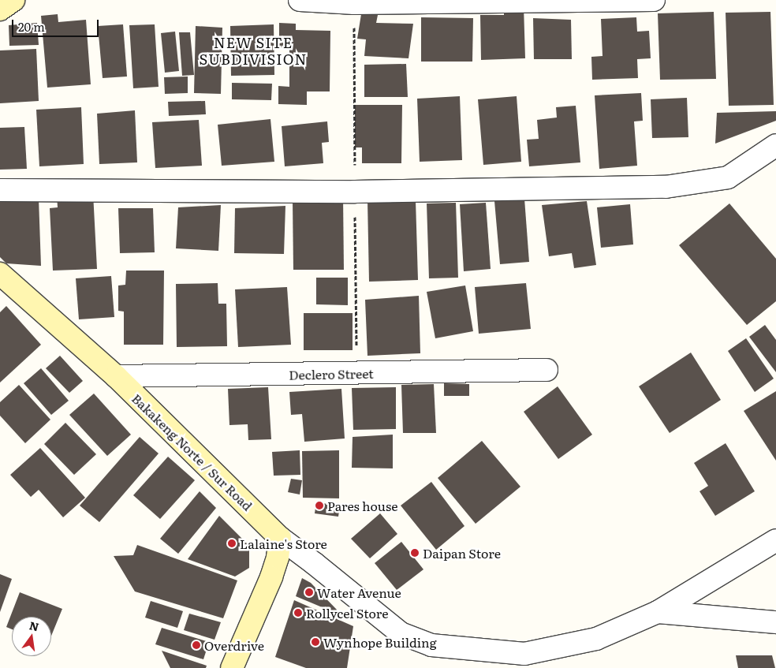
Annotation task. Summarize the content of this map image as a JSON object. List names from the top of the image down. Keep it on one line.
{"streets":{"main road":["Bakakeng Norte / Sur Road"],"street":["Declero Street"]},"crossings":[["Declero Street","Bakakeng Norte / Sur Road"]],"districts":["NEW SITE SUBDIVISION"],"places":["Pares house","Lalaine's Store","Daipan Store","Water Avenue","Rollycel Store","Wynhope Building","Overdrive"],"scale_bar":"20 m","north":"top"}
